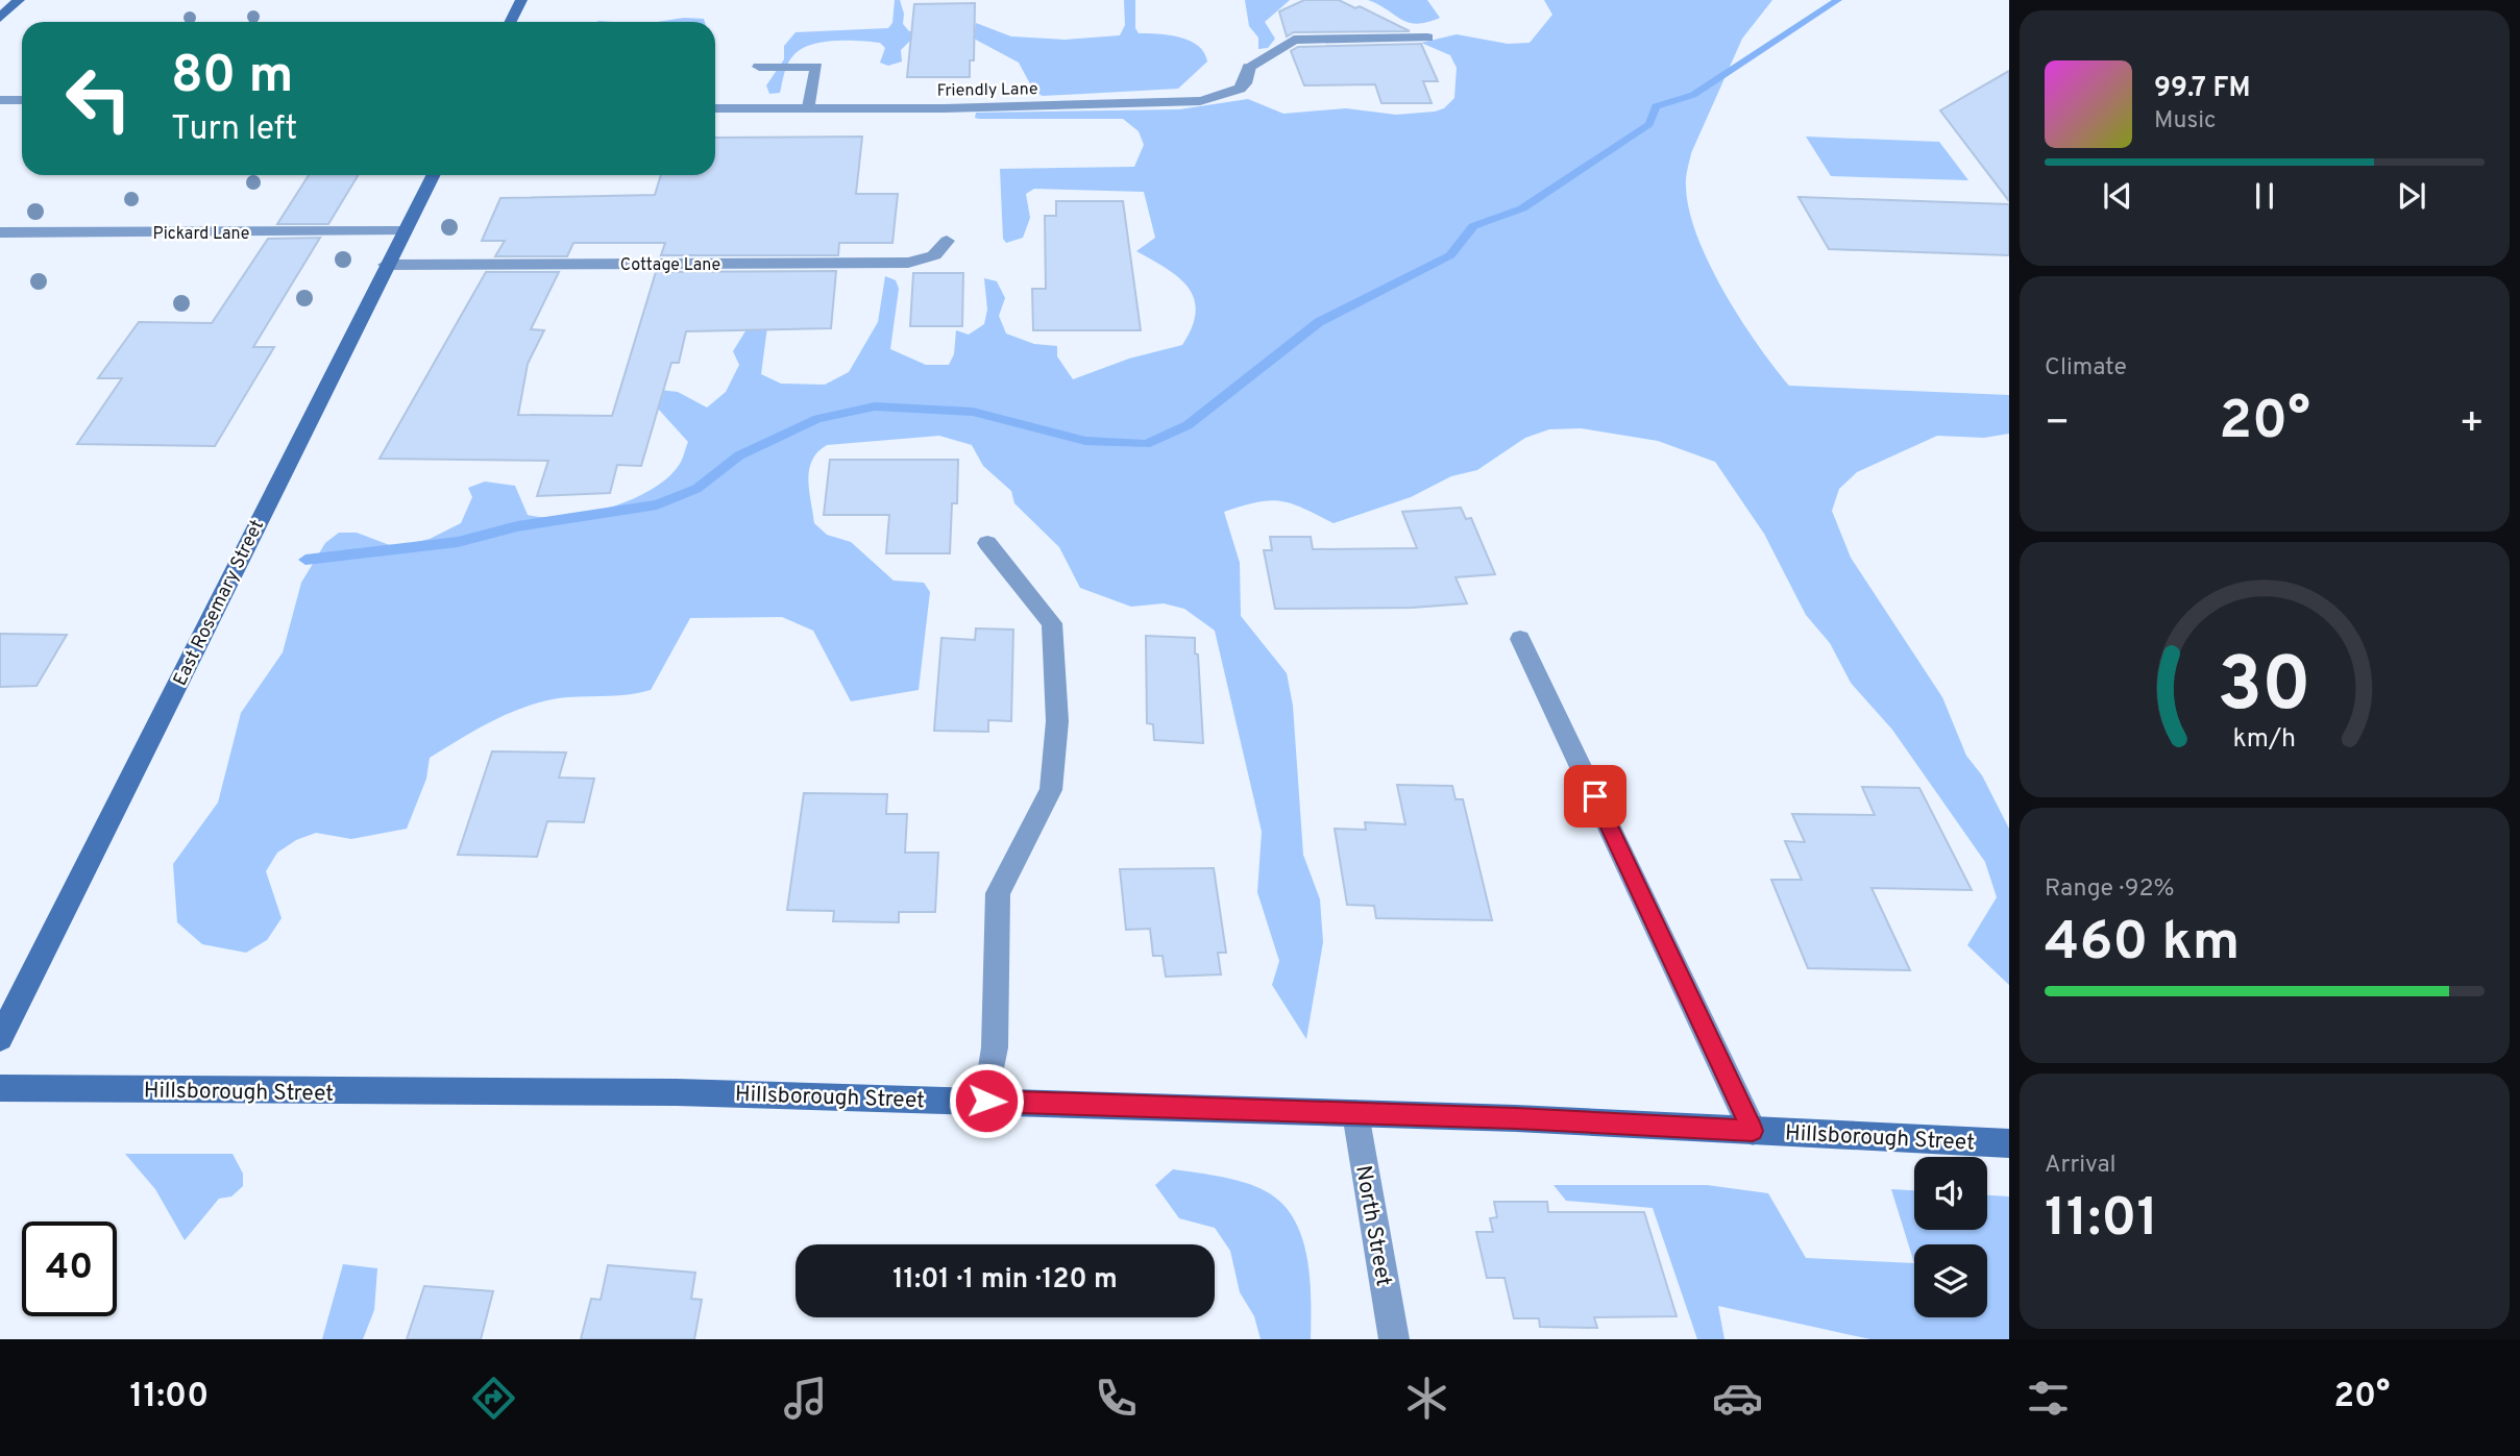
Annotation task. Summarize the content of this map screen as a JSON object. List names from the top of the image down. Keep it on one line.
{"streets":{"street":["Friendly Lane","Pickard Lane","Cottage Lane","East Rosemary Street","Hillsborough Street","North Street"]},"crossings":[["Pickard Lane","East Rosemary Street"],["Cottage Lane","East Rosemary Street"],["Hillsborough Street","North Street"]],"page":{"turn":["80 m","Turn left"],"song":["99.7 FM","Music"],"tile":["Climate",["Range · 92%","460 km"],["Arrival","11:01"]],"heat":["−","20°","+"],"limit":"40","trip":"11:01 · 1 min · 120 m","tabs":["11:00","20°"],"gauge":["30","km/h"]}}
